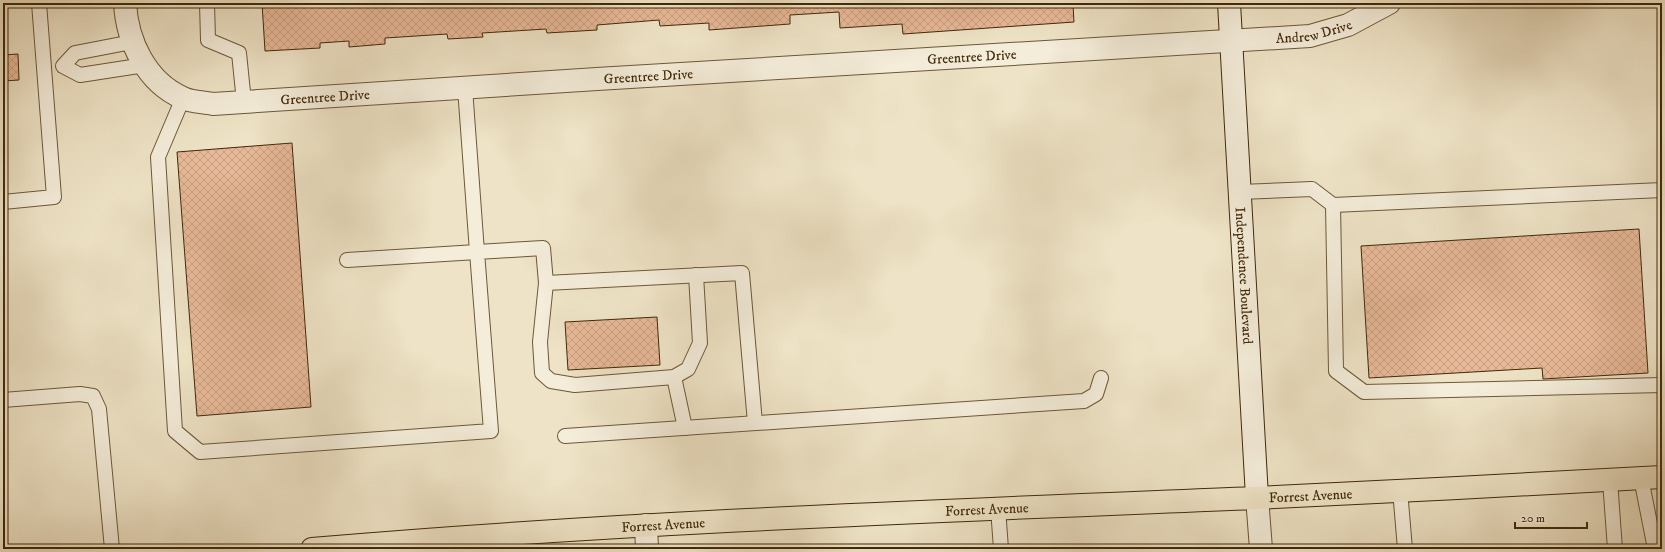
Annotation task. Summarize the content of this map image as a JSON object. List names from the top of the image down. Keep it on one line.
{"streets":{"highway":["Forrest Avenue"],"street":["Andrew Drive","Greentree Drive","Independence Boulevard"]},"crossings":[["Andrew Drive","Greentree Drive"],["Andrew Drive","Independence Boulevard"],["Greentree Drive","Independence Boulevard"],["Independence Boulevard","Forrest Avenue"]],"scale_bar":"20 m"}
